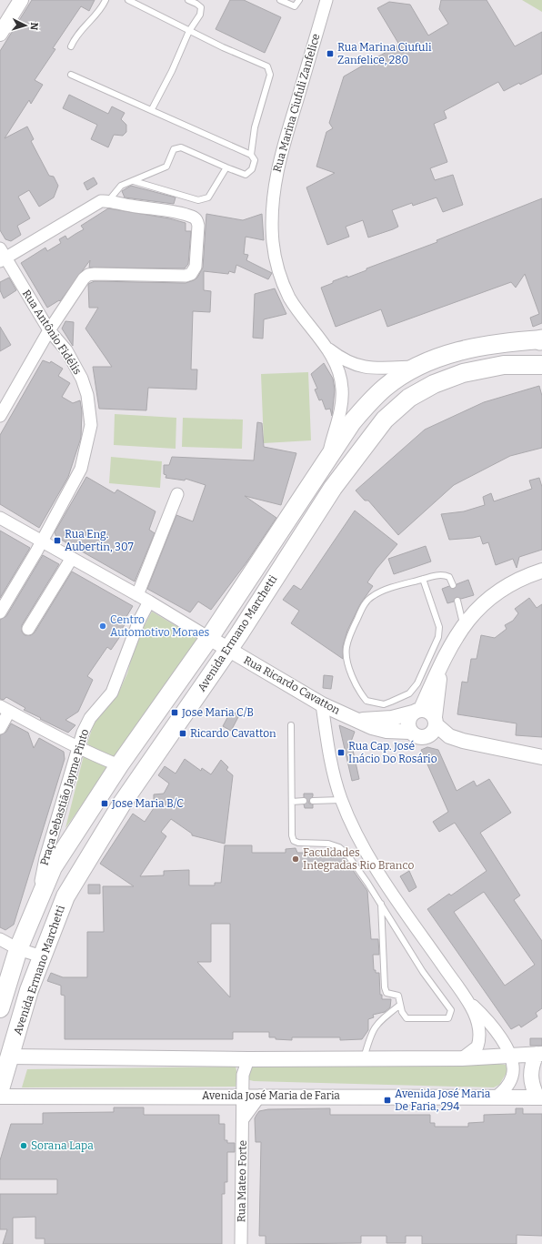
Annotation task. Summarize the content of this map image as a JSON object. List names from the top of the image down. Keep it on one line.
{"streets":{"main road":["Avenida Ermano Marchetti"],"street":["Rua Marina Ciufuli Zanfelice","Rua Antônio Fidélis","Rua Ricardo Cavatton","Praça Sebastião Jayme Pinto","Avenida José Maria de Faria","Rua Mateo Forte"]},"crossings":[["Rua Marina Ciufuli Zanfelice","Avenida Ermano Marchetti"],["Avenida Ermano Marchetti","Rua Ricardo Cavatton"],["Avenida Ermano Marchetti","Praça Sebastião Jayme Pinto"],["Avenida José Maria de Faria","Rua Mateo Forte"]],"places":{"transit":["Rua Marina Ciufuli Zanfelice, 280","Rua Eng. Aubertin, 307","Jose Maria C/B","Ricardo Cavatton","Rua Cap. José Inácio Do Rosário","Jose Maria B/C","Avenida José Maria De Faria, 294"],"other":["Centro Automotivo Moraes","Faculdades Integradas Rio Branco","Sorana Lapa"]},"north":"right"}
